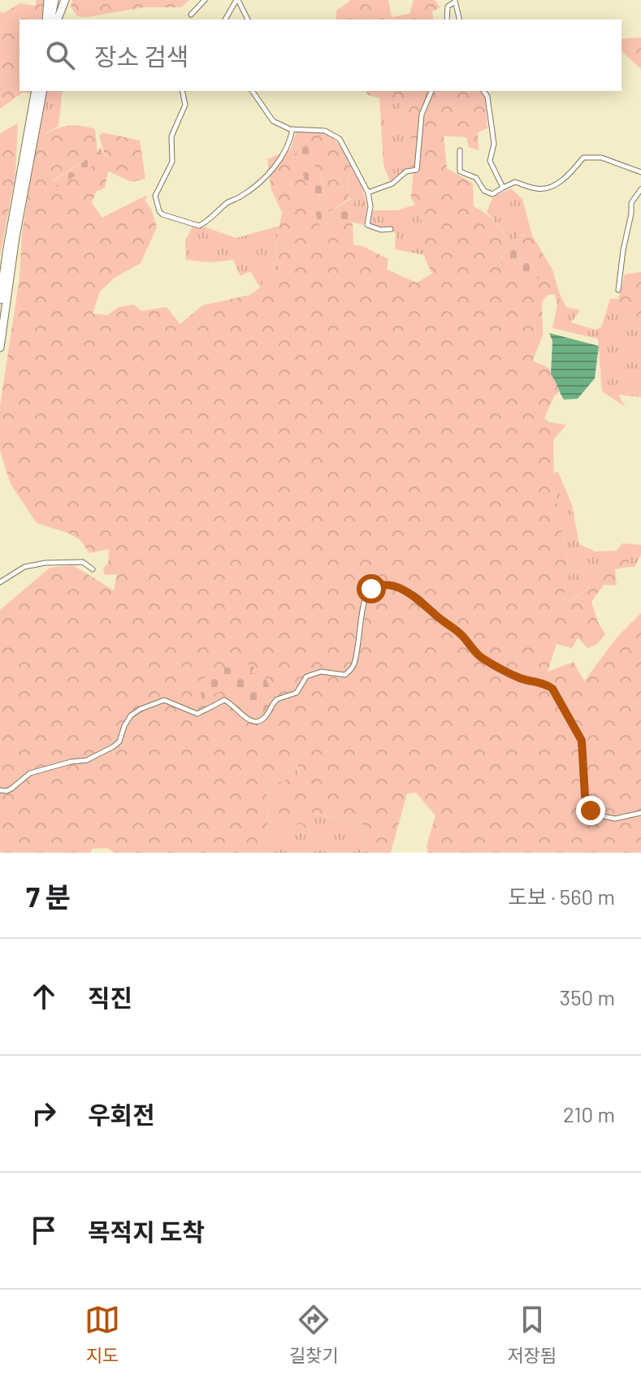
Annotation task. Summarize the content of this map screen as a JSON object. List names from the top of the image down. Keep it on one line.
{"page":{"search":"장소 검색","heading":["7 분","도보 · 560 m"],"list":[["직진","350 m"],["우회전","210 m"],"목적지 도착"],"nav":["지도","길찾기","저장됨"]}}
